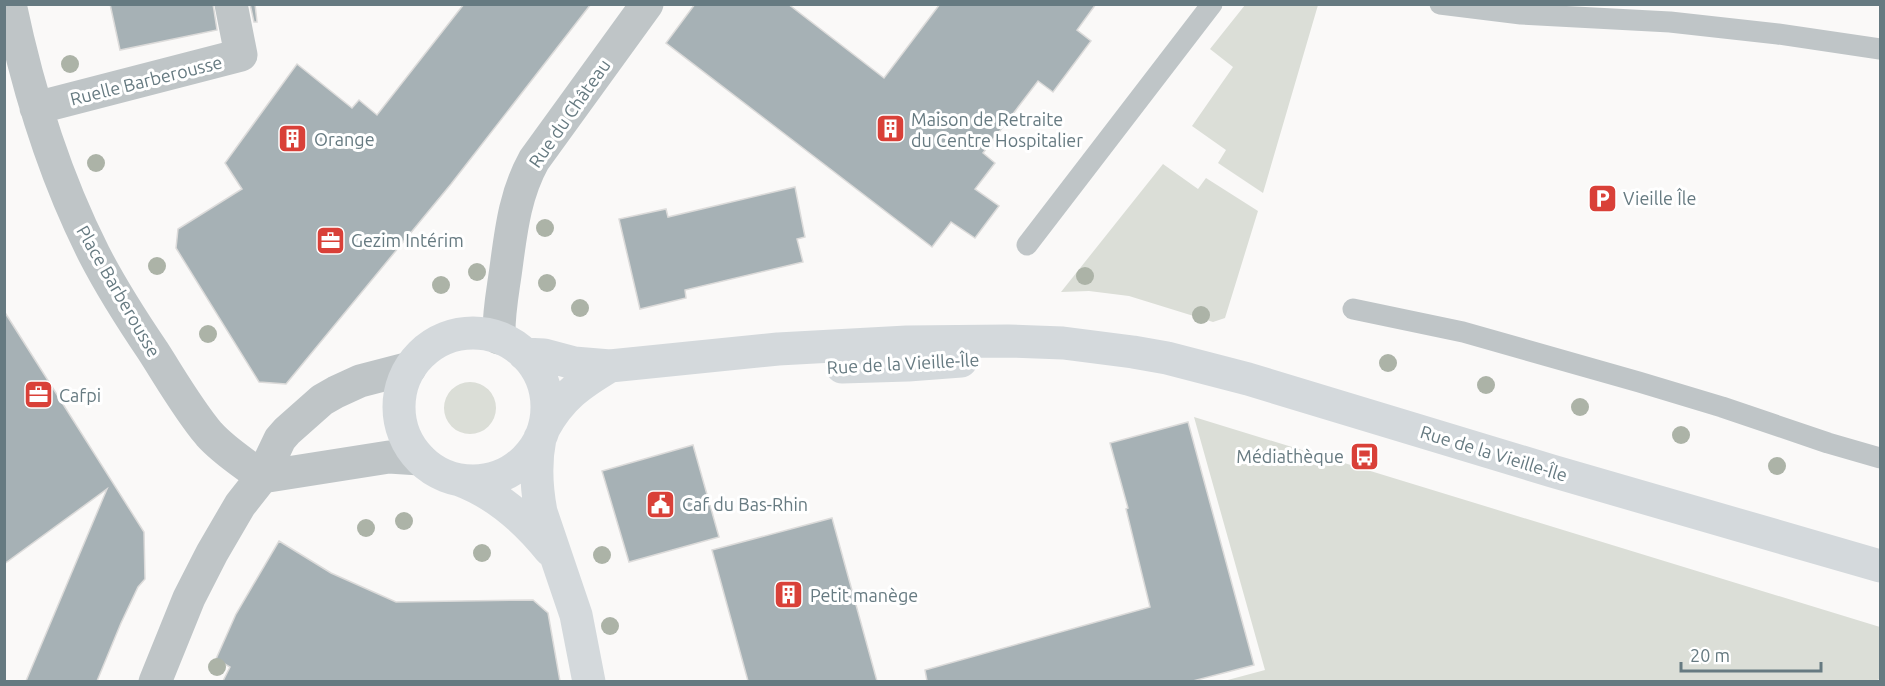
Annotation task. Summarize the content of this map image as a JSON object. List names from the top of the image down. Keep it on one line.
{"streets":{"street":["Ruelle Barberousse","Rue du Château","Place Barberousse","Rue de la Vieille-Île"]},"crossings":[["Ruelle Barberousse","Place Barberousse"],["Rue du Château","Rue de la Vieille-Île"]],"places":{"building":["Maison de Retraite du Centre Hospitalier","Orange","Petit manège"],"parking":["Vieille Île"],"office":["Gezim Intérim","Cafpi"],"bus stop":["Médiathèque"],"public building":["Caf du Bas-Rhin"]},"scale_bar":"20 m"}
